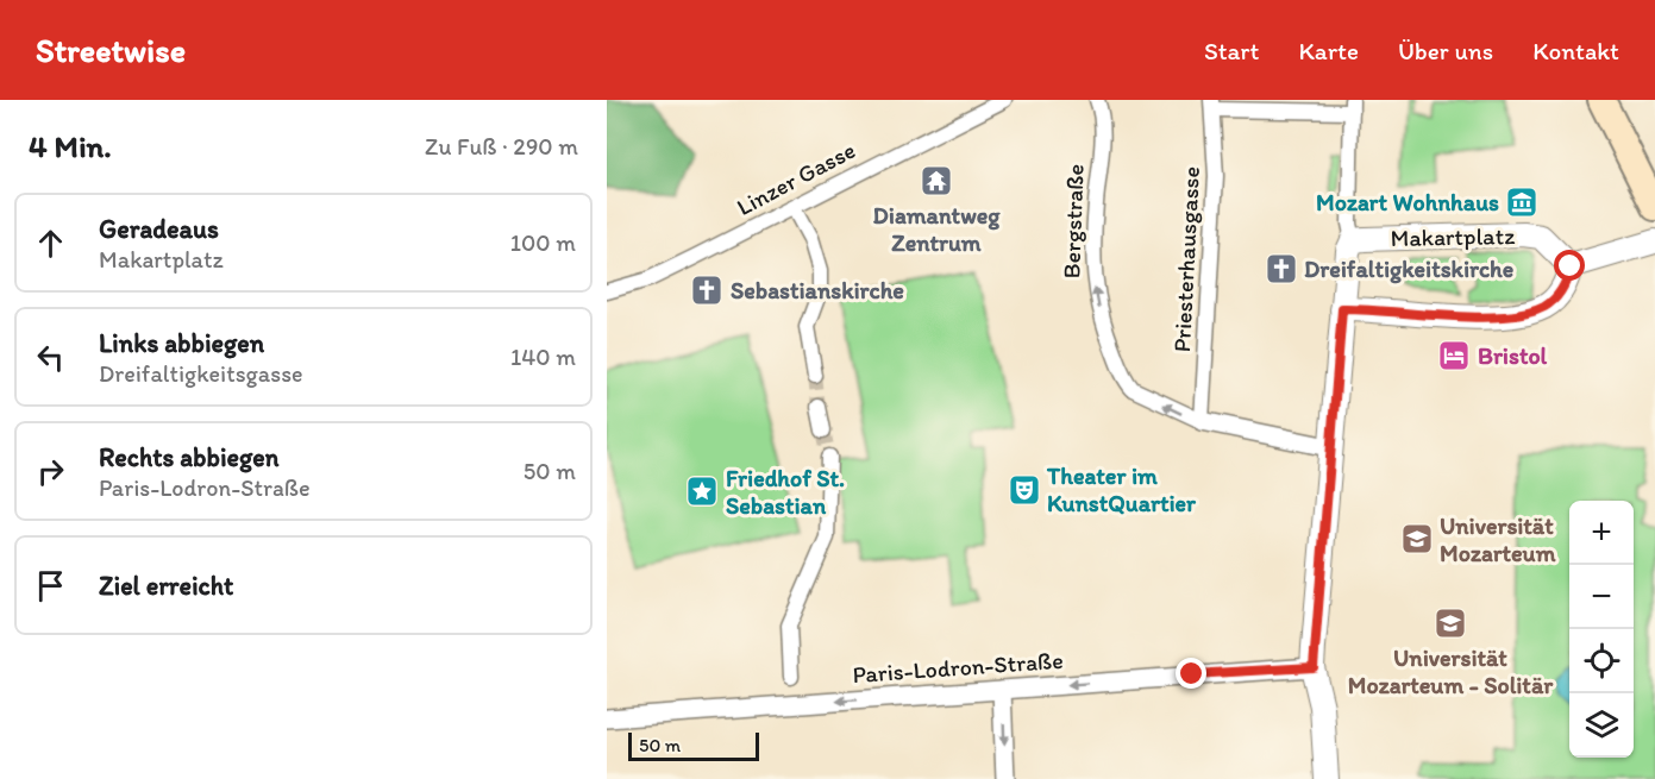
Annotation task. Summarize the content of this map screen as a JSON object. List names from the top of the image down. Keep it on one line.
{"streets":{"street":["Linzer Gasse","Bergstraße","Makartplatz","Priesterhausgasse","Paris-Lodron-Straße"]},"crossings":[["Bergstraße","Priesterhausgasse"]],"one_way":["Bergstraße","Paris-Lodron-Straße"],"places":{"temple":["Diamantweg Zentrum"],"museum":["Mozart Wohnhaus"],"church":["Dreifaltigkeitskirche","Sebastianskirche"],"hotel":["Bristol"],"theatre":["Theater im KunstQuartier"],"place":["Friedhof St. Sebastian"],"school or university":["Universität Mozarteum","Universität Mozarteum - Solitär"]},"scale_bar":"50 m","page":{"header":"Streetwise","nav":["Start","Karte","Über uns","Kontakt"],"heading":["4 Min.","Zu Fuß · 290 m"],"list":[["Geradeaus","Makartplatz","100 m"],["Links abbiegen","Dreifaltigkeitsgasse","140 m"],["Rechts abbiegen","Paris-Lodron-Straße","50 m"],"Ziel erreicht"],"map_buttons":["+","−"],"scale":"50 m"}}
